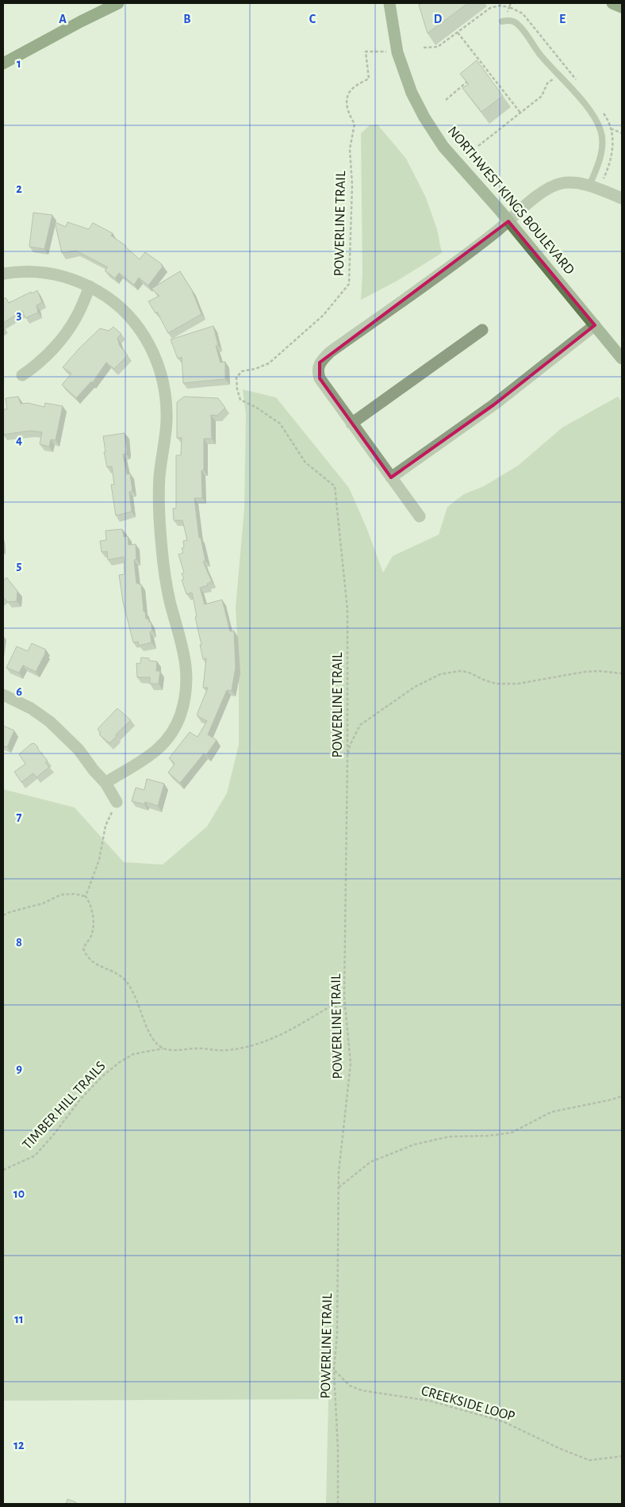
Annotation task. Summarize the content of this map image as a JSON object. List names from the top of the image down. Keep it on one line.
{"streets":{"street":["NORTHWEST KINGS BOULEVARD"],"path":["POWERLINE TRAIL","TIMBER HILL TRAILS","CREEKSIDE LOOP"]},"crossings":[["NORTHWEST KINGS BOULEVARD","POWERLINE TRAIL"],["POWERLINE TRAIL","TIMBER HILL TRAILS"],["POWERLINE TRAIL","CREEKSIDE LOOP"]],"grid":{"columns":["A","B","C","D","E"],"rows":["1","2","3","4","5","6","7","8","9","10","11","12"]}}
